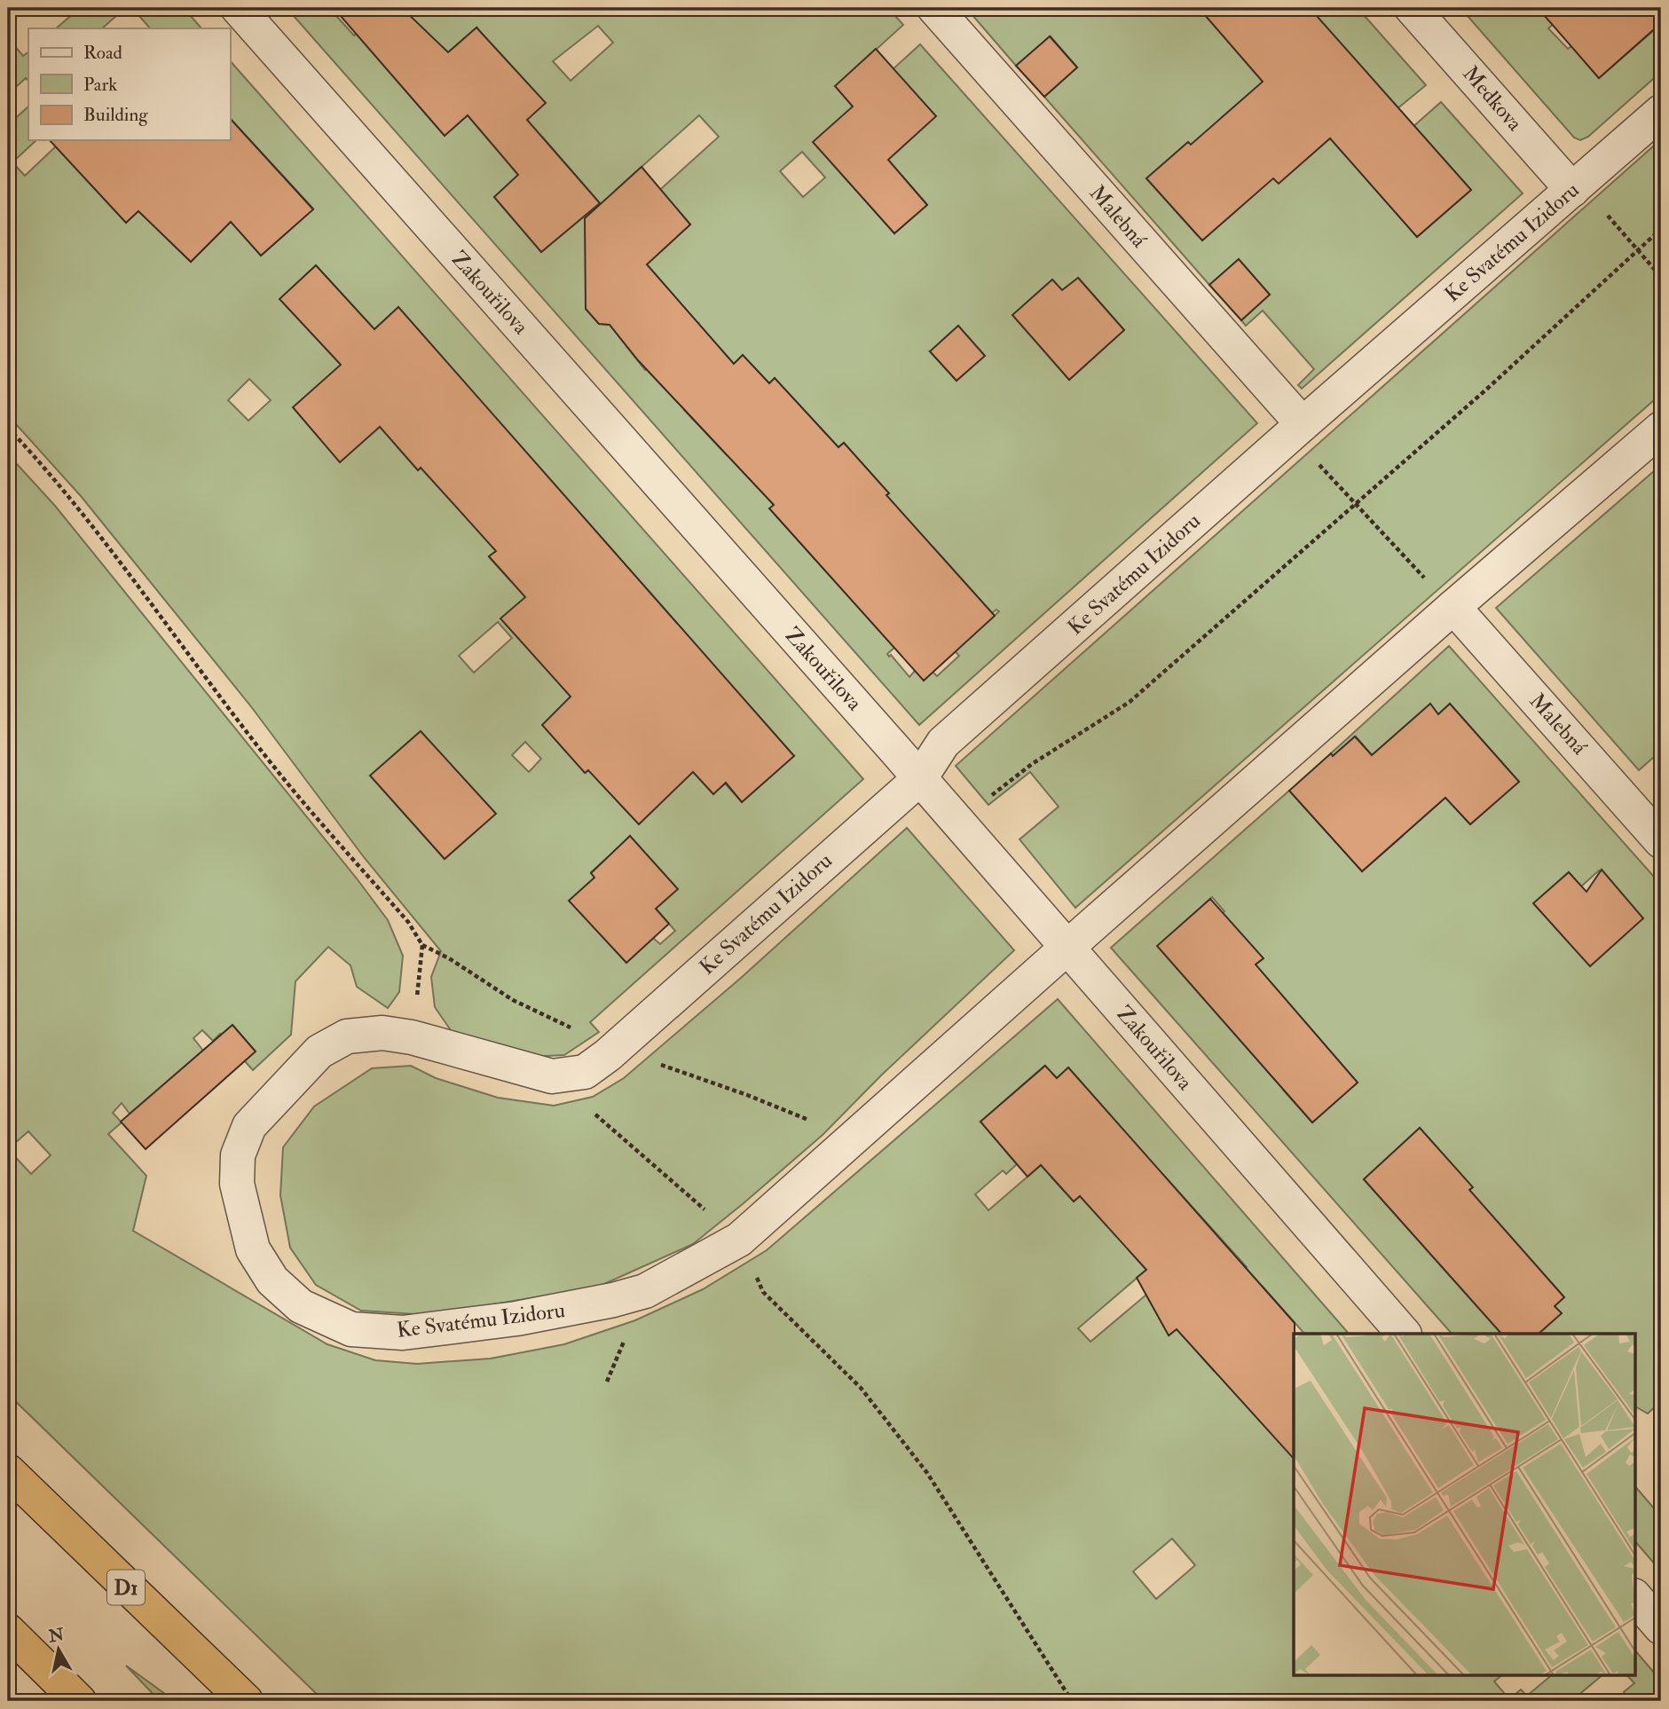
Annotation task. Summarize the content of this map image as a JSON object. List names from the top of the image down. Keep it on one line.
{"streets":{"highway":["D1"],"street":["Medkova","Malebná","Ke Svatému Izidoru","Zakouřilova"]},"crossings":[["Medkova","Ke Svatému Izidoru"],["Malebná","Ke Svatému Izidoru"],["Ke Svatému Izidoru","Zakouřilova"]],"legend":["Road","Park","Building"],"north":"top"}
